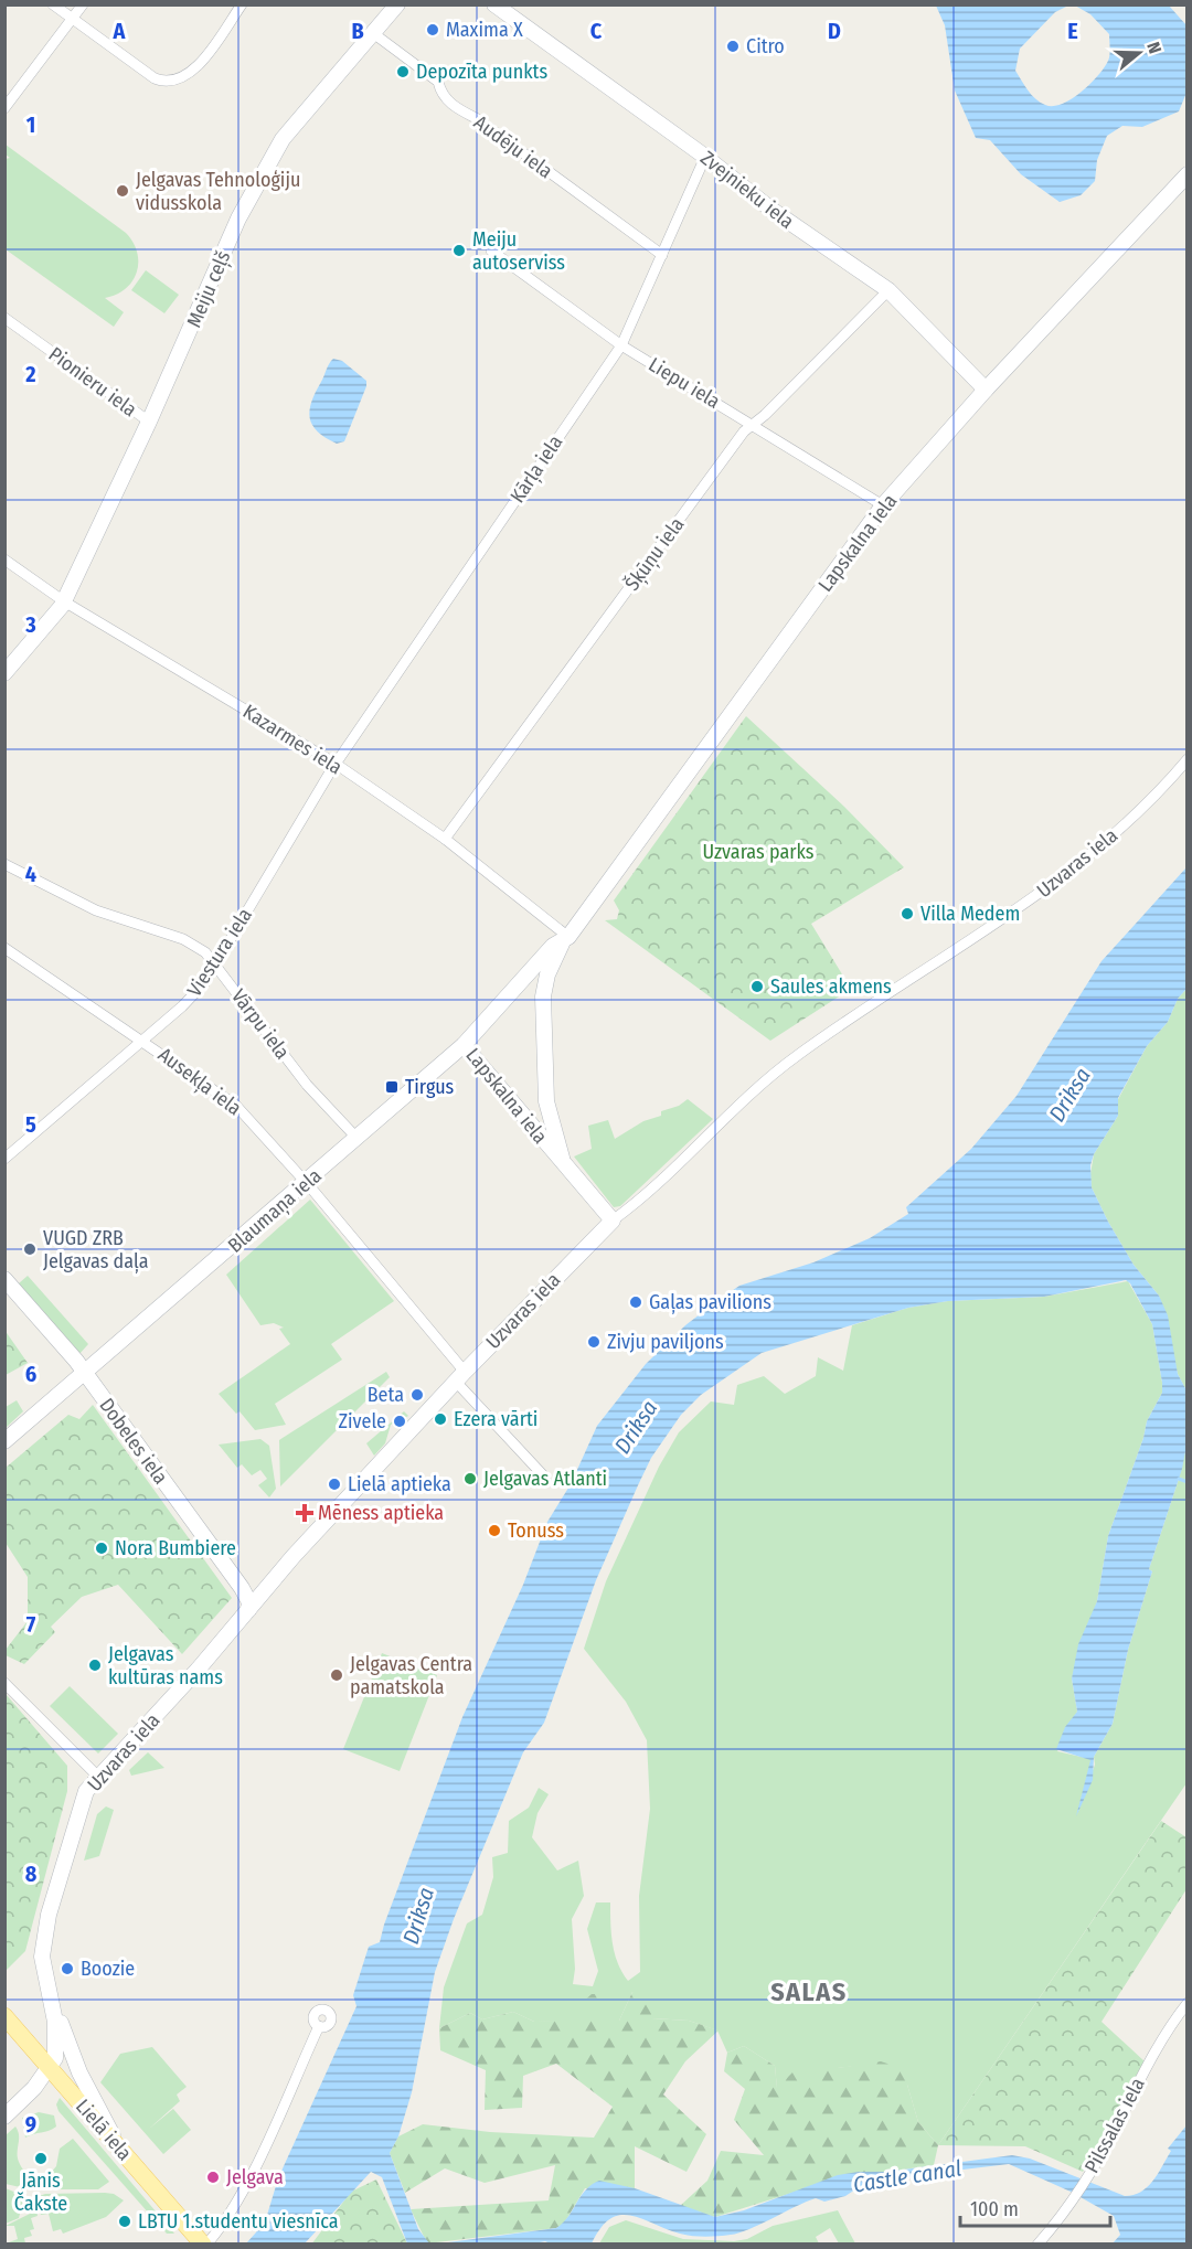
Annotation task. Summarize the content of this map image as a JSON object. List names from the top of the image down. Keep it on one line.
{"streets":{"main road":["Zvejnieku iela","Meiju ceļš","Lapskalna iela","Uzvaras iela","Blaumaņa iela","Dobeles iela","Lielā iela"],"street":["Audēju iela","Pionieru iela","Liepu iela","Kārļa iela","Šķūņu iela","Kazarmes iela","Viestura iela","Vārpu iela","Ausekļa iela","Pilssalas iela"]},"crossings":[["Audēju iela","Meiju ceļš"],["Audēju iela","Kārļa iela"],["Zvejnieku iela","Kārļa iela"],["Zvejnieku iela","Lapskalna iela"],["Zvejnieku iela","Šķūņu iela"],["Meiju ceļš","Pionieru iela"],["Meiju ceļš","Kazarmes iela"],["Liepu iela","Kārļa iela"],["Liepu iela","Lapskalna iela"],["Liepu iela","Šķūņu iela"],["Kārļa iela","Kazarmes iela"],["Kārļa iela","Viestura iela"],["Lapskalna iela","Kazarmes iela"],["Lapskalna iela","Uzvaras iela"],["Lapskalna iela","Blaumaņa iela"],["Šķūņu iela","Kazarmes iela"],["Kazarmes iela","Viestura iela"],["Uzvaras iela","Ausekļa iela"],["Uzvaras iela","Dobeles iela"],["Uzvaras iela","Lielā iela"],["Viestura iela","Vārpu iela"],["Viestura iela","Ausekļa iela"],["Vārpu iela","Blaumaņa iela"],["Ausekļa iela","Blaumaņa iela"],["Blaumaņa iela","Dobeles iela"]],"districts":["SALAS"],"water":["Driksa","Castle canal"],"parks":["Uzvaras parks"],"places":{"other":["Maxima X","Citro","Depozīta punkts","Jelgavas Tehnoloģiju vidusskola","Meiju autoserviss","Villa Medem","Saules akmens","VUGD ZRB Jelgavas daļa","Gaļas pavilions","Zivju paviljons","Beta","Ezera vārti","Zivele","Jelgavas Atlanti","Lielā aptieka","Tonuss","Nora Bumbiere","Jelgavas kultūras nams","Jelgavas Centra pamatskola","Boozie","Jānis Čakste","Jelgava","LBTU 1.studentu viesnīca"],"transit":["Tirgus"],"health":["Mēness aptieka"]},"scale_bar":"100 m","north":"right","grid":{"columns":["A","B","C","D","E"],"rows":["1","2","3","4","5","6","7","8","9"]}}
